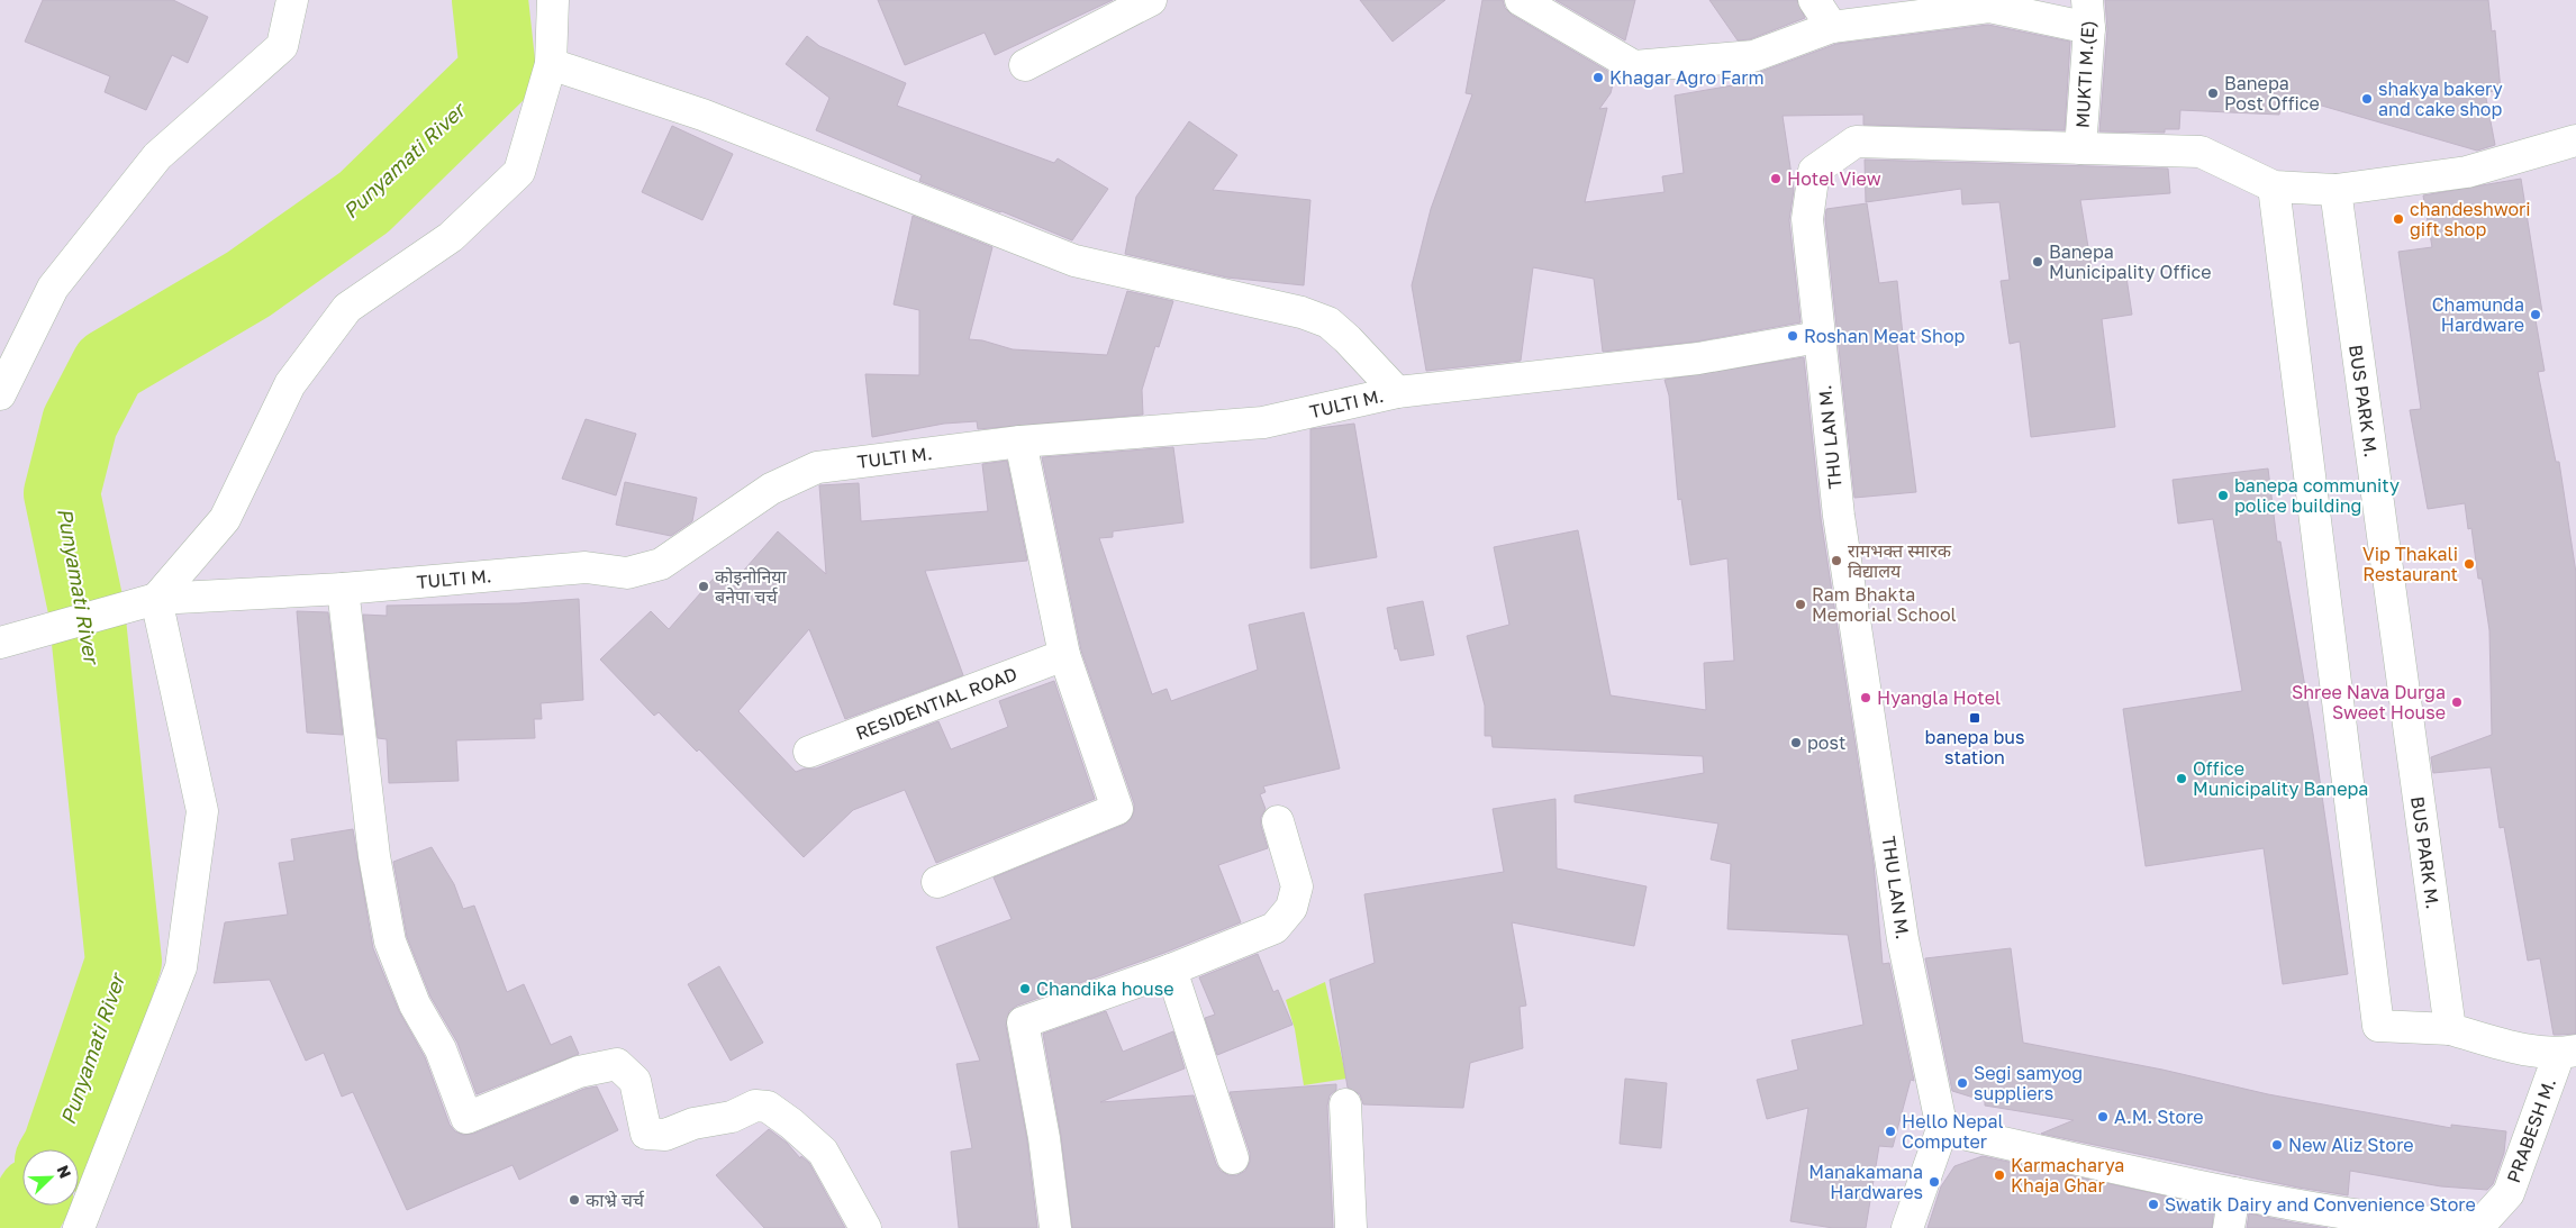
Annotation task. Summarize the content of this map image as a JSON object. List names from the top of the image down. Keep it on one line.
{"streets":{"street":["MUKTI M.(E)","BUS PARK M.","TULTI M.","THU LAN M.","RESIDENTIAL ROAD","PRABESH M."]},"crossings":[["MUKTI M.(E)","THU LAN M."],["BUS PARK M.","THU LAN M."],["TULTI M.","THU LAN M."],["THU LAN M.","PRABESH M."]],"water":["Punyamati River"],"places":{"other":["Khagar Agro Farm","Banepa Post Office","shakya bakery and cake shop","Hotel View","chandeshwori gift shop","Banepa Municipality Office","Chamunda Hardware","Roshan Meat Shop","banepa community police building","रामभक्त स्मारक विद्यालय","Vip Thakali Restaurant","कोइनोनिया बनेपा चर्च","Ram Bhakta Memorial School","Hyangla Hotel","Shree Nava Durga Sweet House","post","Office Municipality Banepa","Chandika house","Segi samyog suppliers","A.M. Store","Hello Nepal Computer","New Aliz Store","Karmacharya Khaja Ghar","Manakamana Hardwares","काभ्रे चर्च","Swatik Dairy and Convenience Store"],"transit":["banepa bus station"]},"north":"top right"}
